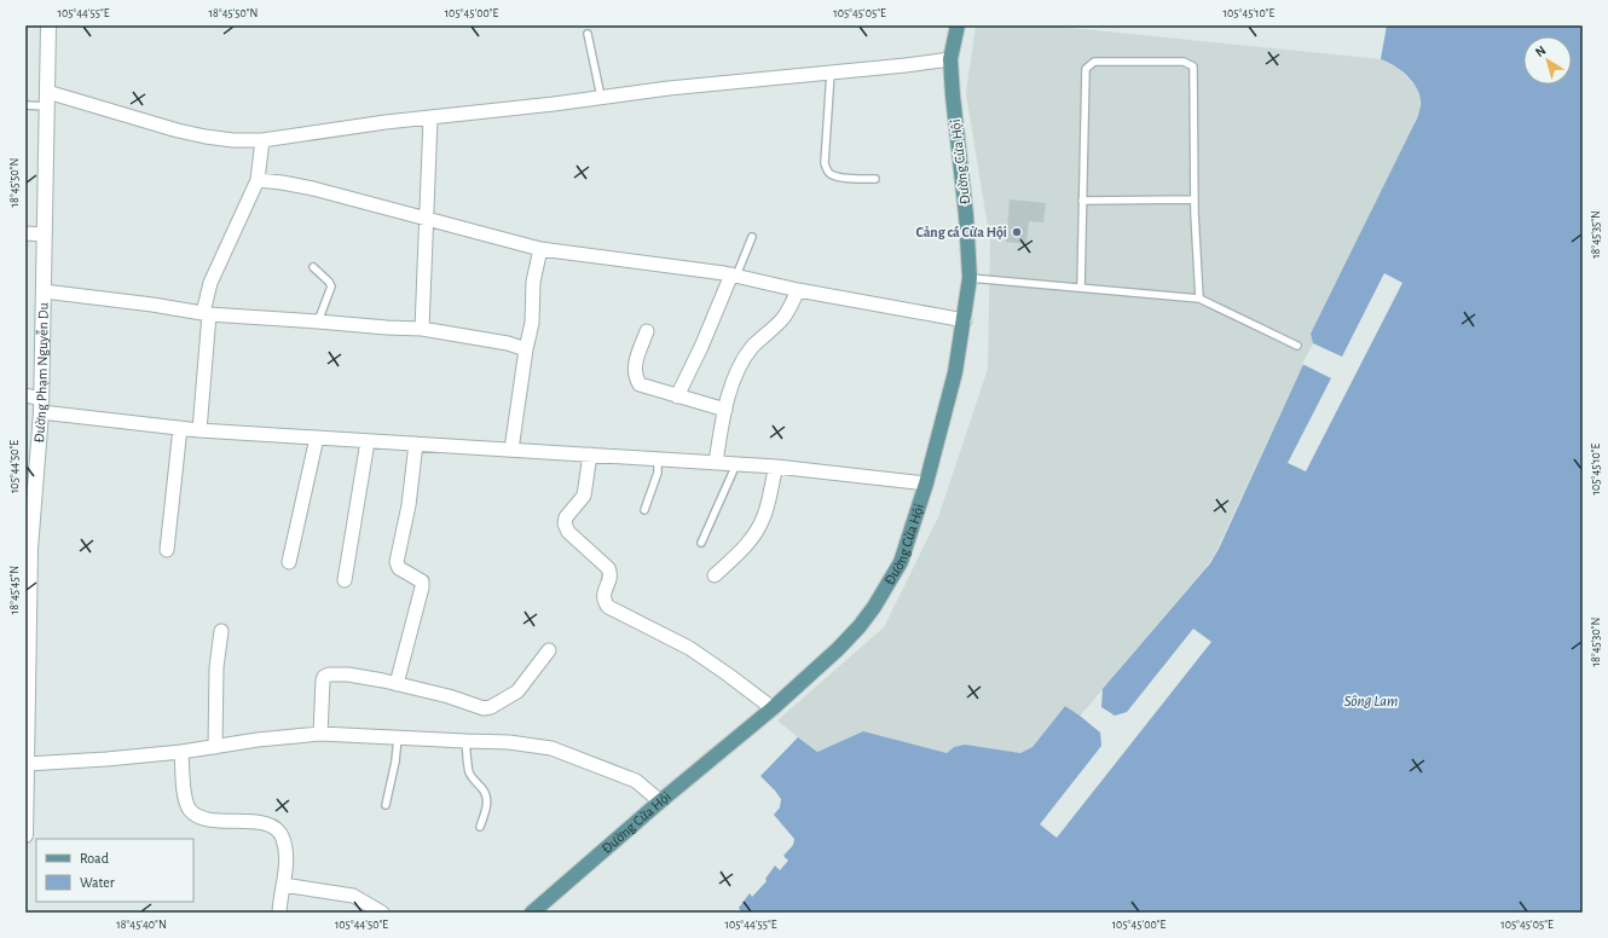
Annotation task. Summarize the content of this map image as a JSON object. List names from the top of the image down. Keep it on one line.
{"streets":{"main road":["Đường Cửa Hội","Đường Phạm Nguyễn Du"]},"water":["Sông Lam"],"places":["Cảng cá Cửa Hội"],"legend":["Road","Water"],"north":"top left","coordinates":["105°44'55\"E","18°45'50\"N","105°45'00\"E","105°45'05\"E","105°45'10\"E","18°45'35\"N","105°44'50\"E","18°45'45\"N","18°45'30\"N","18°45'40\"N"]}
